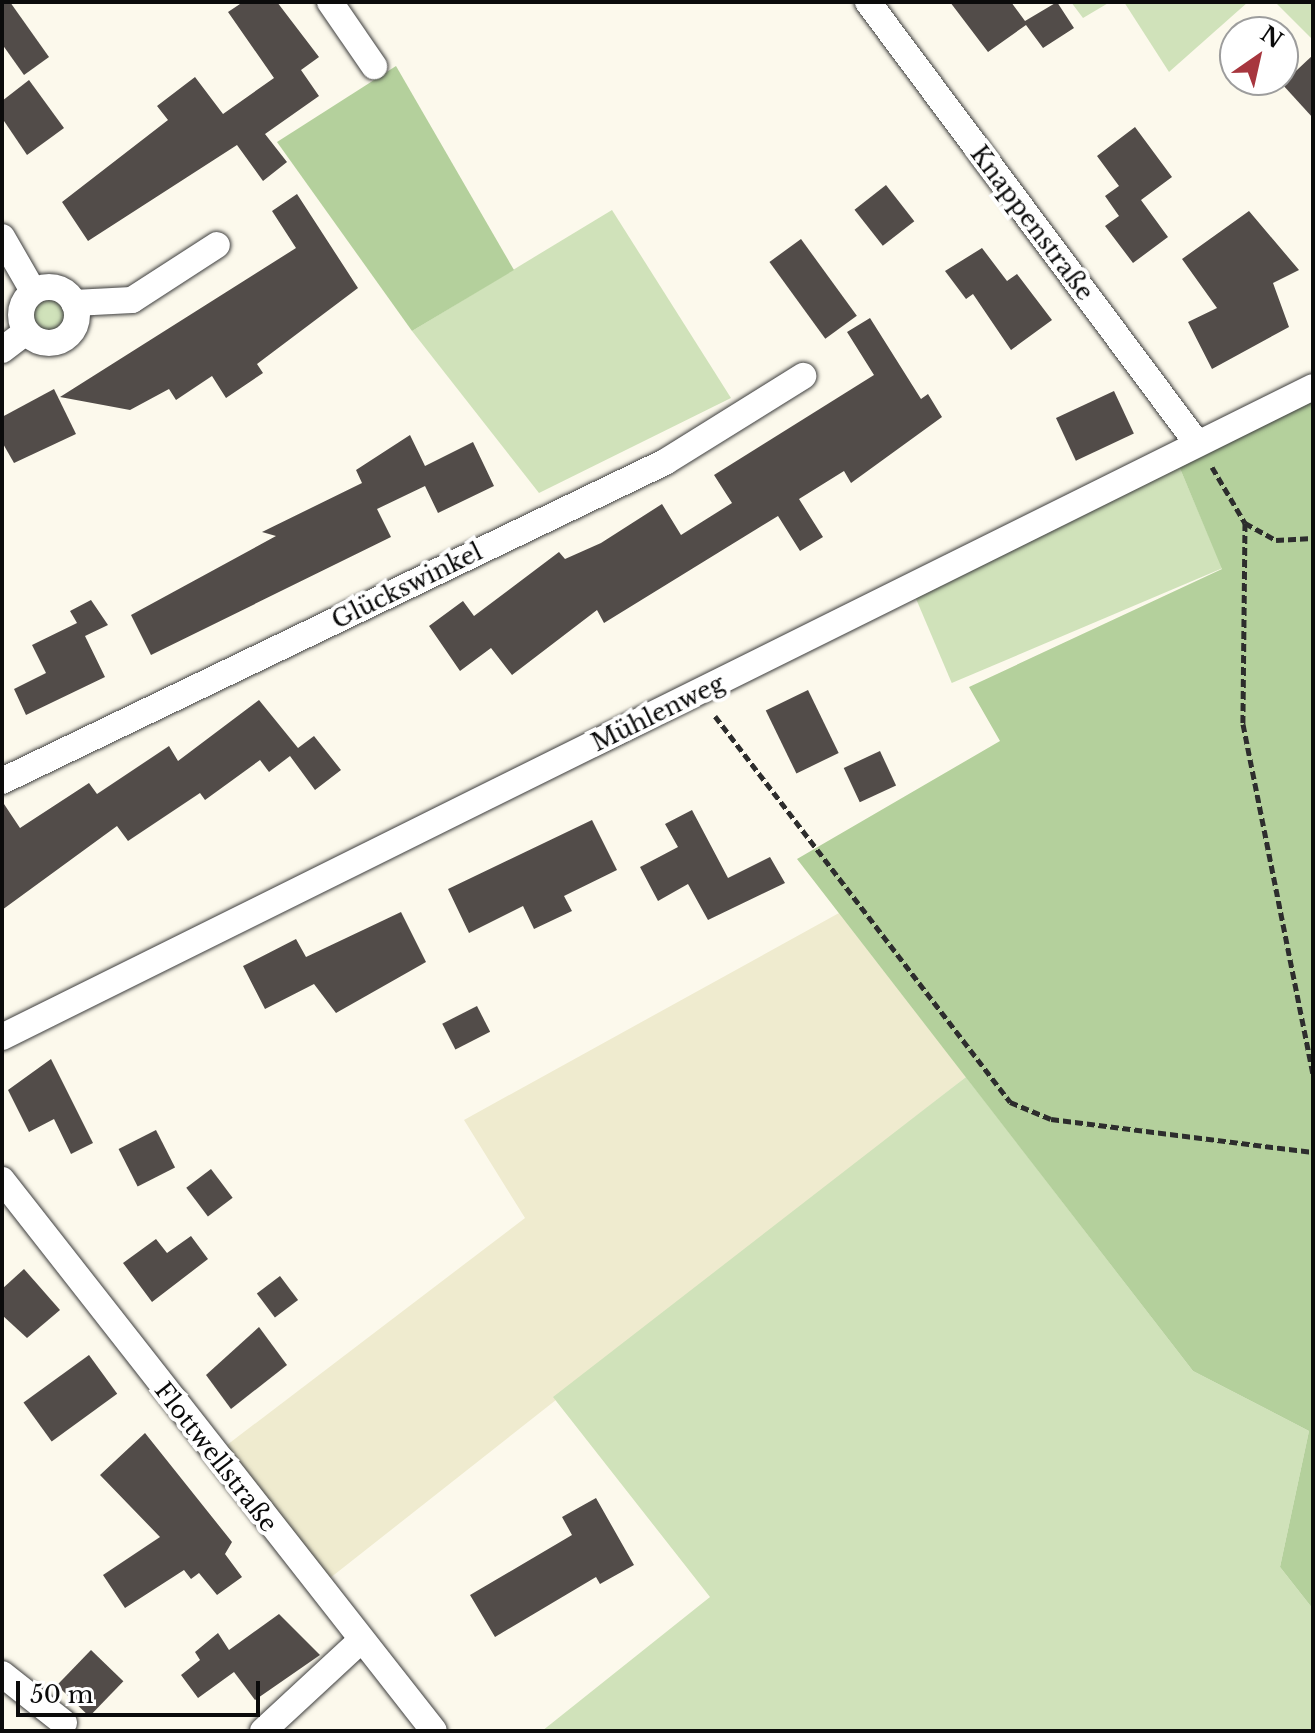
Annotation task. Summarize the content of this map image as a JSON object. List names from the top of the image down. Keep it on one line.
{"streets":{"street":["Knappenstraße","Glückswinkel","Mühlenweg","Flottwellstraße"]},"crossings":[["Knappenstraße","Mühlenweg"]],"scale_bar":"50 m","north":"top right"}
